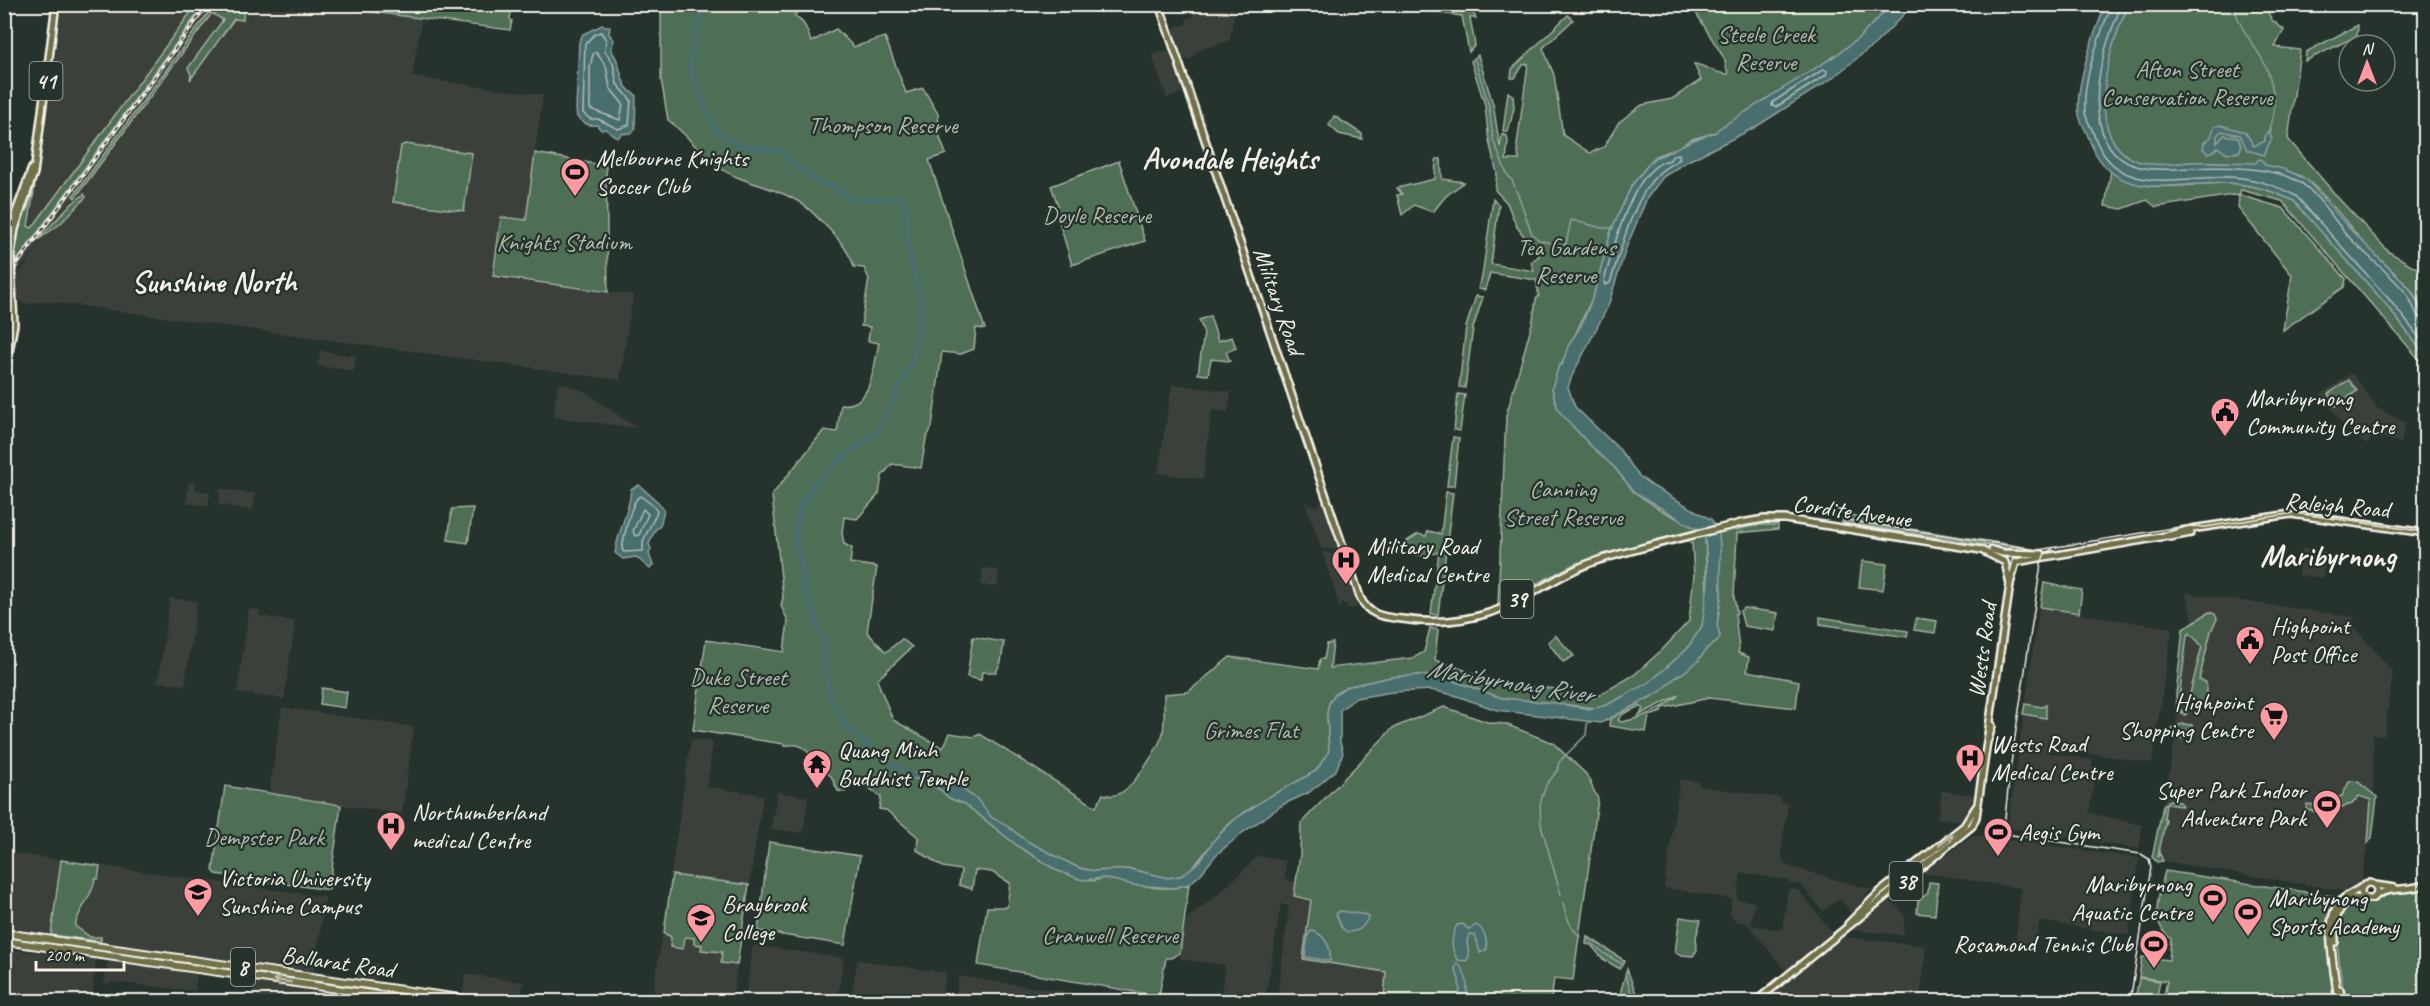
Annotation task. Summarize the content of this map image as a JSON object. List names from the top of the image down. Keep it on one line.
{"streets":{"highway":["Ballarat Road","8"],"main road":["41","Military Road","Raleigh Road","Cordite Avenue","39","Wests Road","38"]},"crossings":[["Military Road","Cordite Avenue"],["Raleigh Road","Cordite Avenue"],["Raleigh Road","Wests Road"],["Cordite Avenue","Wests Road"],["Wests Road","38"]],"districts":["Avondale Heights","Sunshine North","Maribyrnong"],"water":["Maribyrnong River"],"parks":["Steele Creek Reserve","Afton Street Conservation Reserve","Thompson Reserve","Doyle Reserve","Knights Stadium","Tea Gardens Reserve","Canning Street Reserve","Duke Street Reserve","Grimes Flat","Dempster Park","Cranwell Reserve"],"places":{"sports":["Melbourne Knights Soccer Club","Super Park Indoor Adventure Park","Aegis Gym","Maribyrnong Aquatic Centre","Maribynong Sports Academy","Rosamond Tennis Club"],"public building":["Maribyrnong Community Centre","Highpoint Post Office"],"hospital":["Military Road Medical Centre","Wests Road Medical Centre","Northumberland medical Centre"],"supermarket":["Highpoint Shopping Centre"],"temple":["Quang Minh Buddhist Temple"],"school or university":["Victoria University Sunshine Campus","Braybrook College"]},"scale_bar":"200 m","north":"top"}
